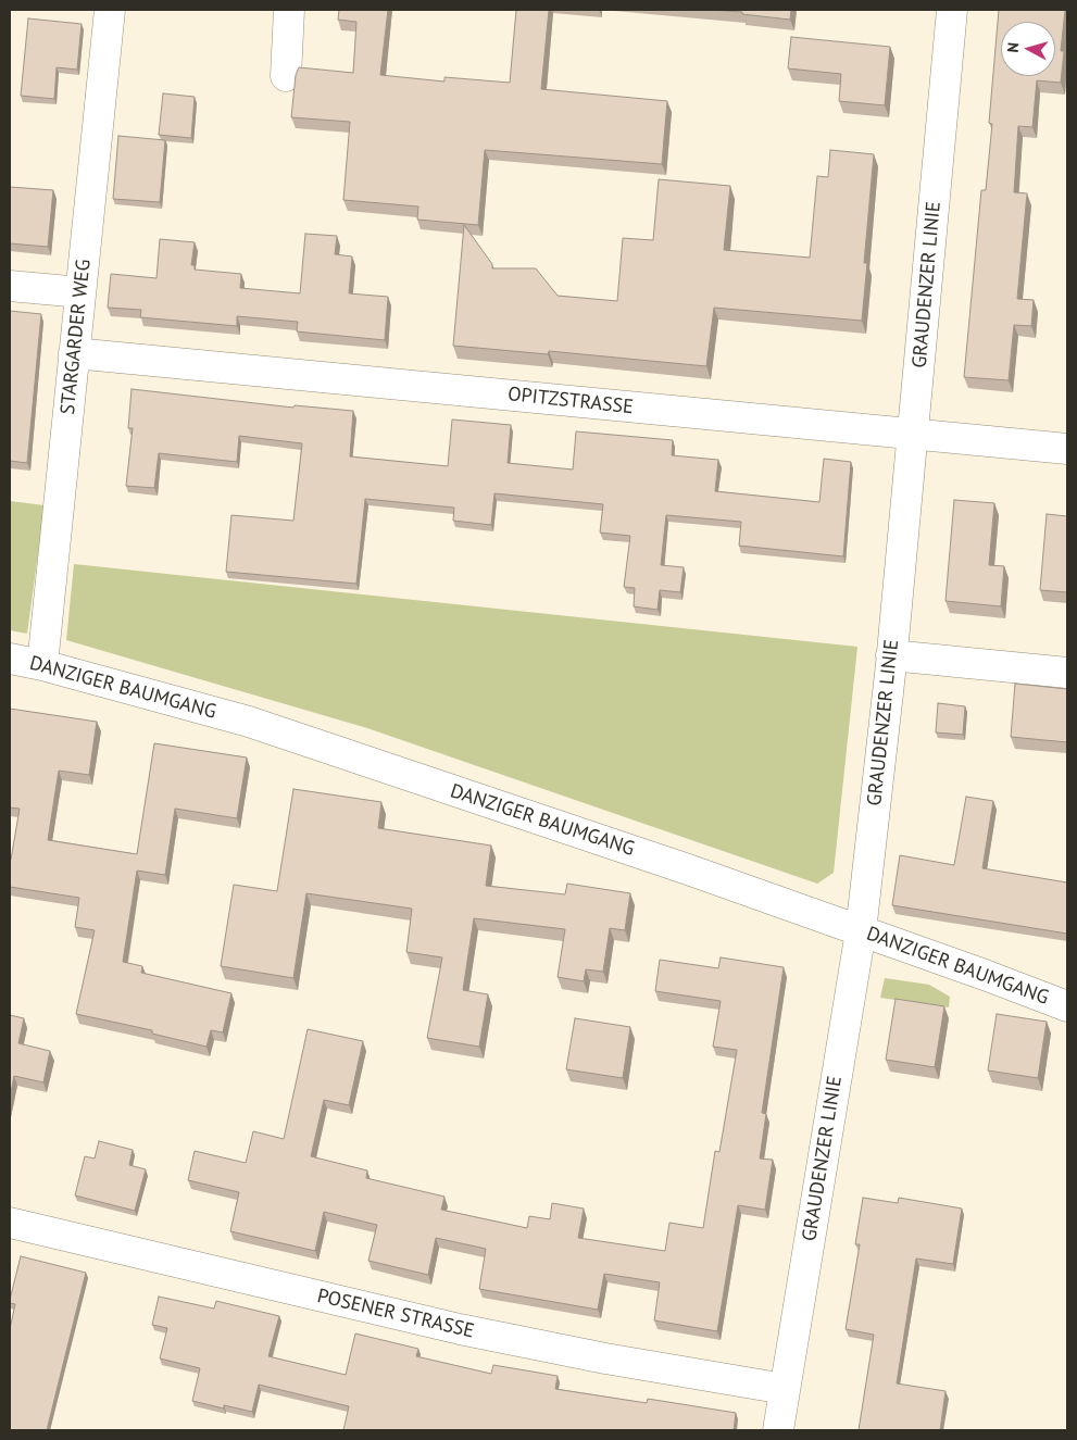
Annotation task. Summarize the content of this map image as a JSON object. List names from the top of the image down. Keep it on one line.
{"streets":{"street":["GRAUDENZER LINIE","STARGARDER WEG","OPITZSTRASSE","DANZIGER BAUMGANG","POSENER STRASSE"]},"crossings":[["GRAUDENZER LINIE","OPITZSTRASSE"],["GRAUDENZER LINIE","DANZIGER BAUMGANG"],["GRAUDENZER LINIE","POSENER STRASSE"],["STARGARDER WEG","OPITZSTRASSE"],["STARGARDER WEG","DANZIGER BAUMGANG"]],"north":"left"}
